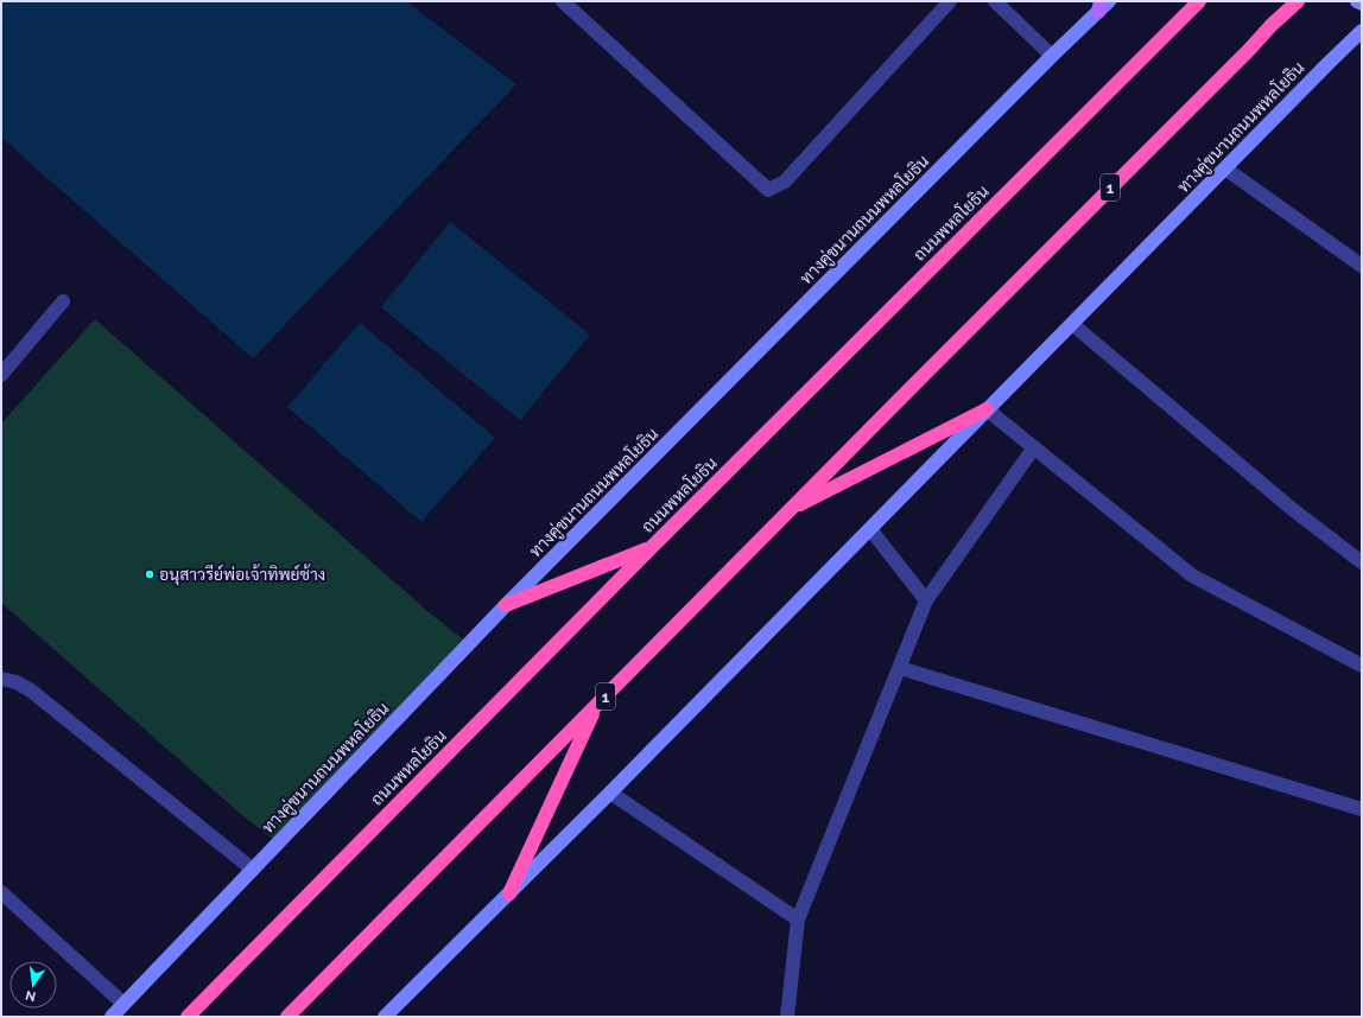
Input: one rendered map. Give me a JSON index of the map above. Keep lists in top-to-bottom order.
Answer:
{
  "streets": {
    "highway": ["1", "ถนนพหลโยธิน"],
    "main road": ["ทางคู่ขนานถนนพหลโยธิน"]
  },
  "places": ["อนุสาวรีย์พ่อเจ้าทิพย์ช้าง"],
  "north": "bottom"
}
